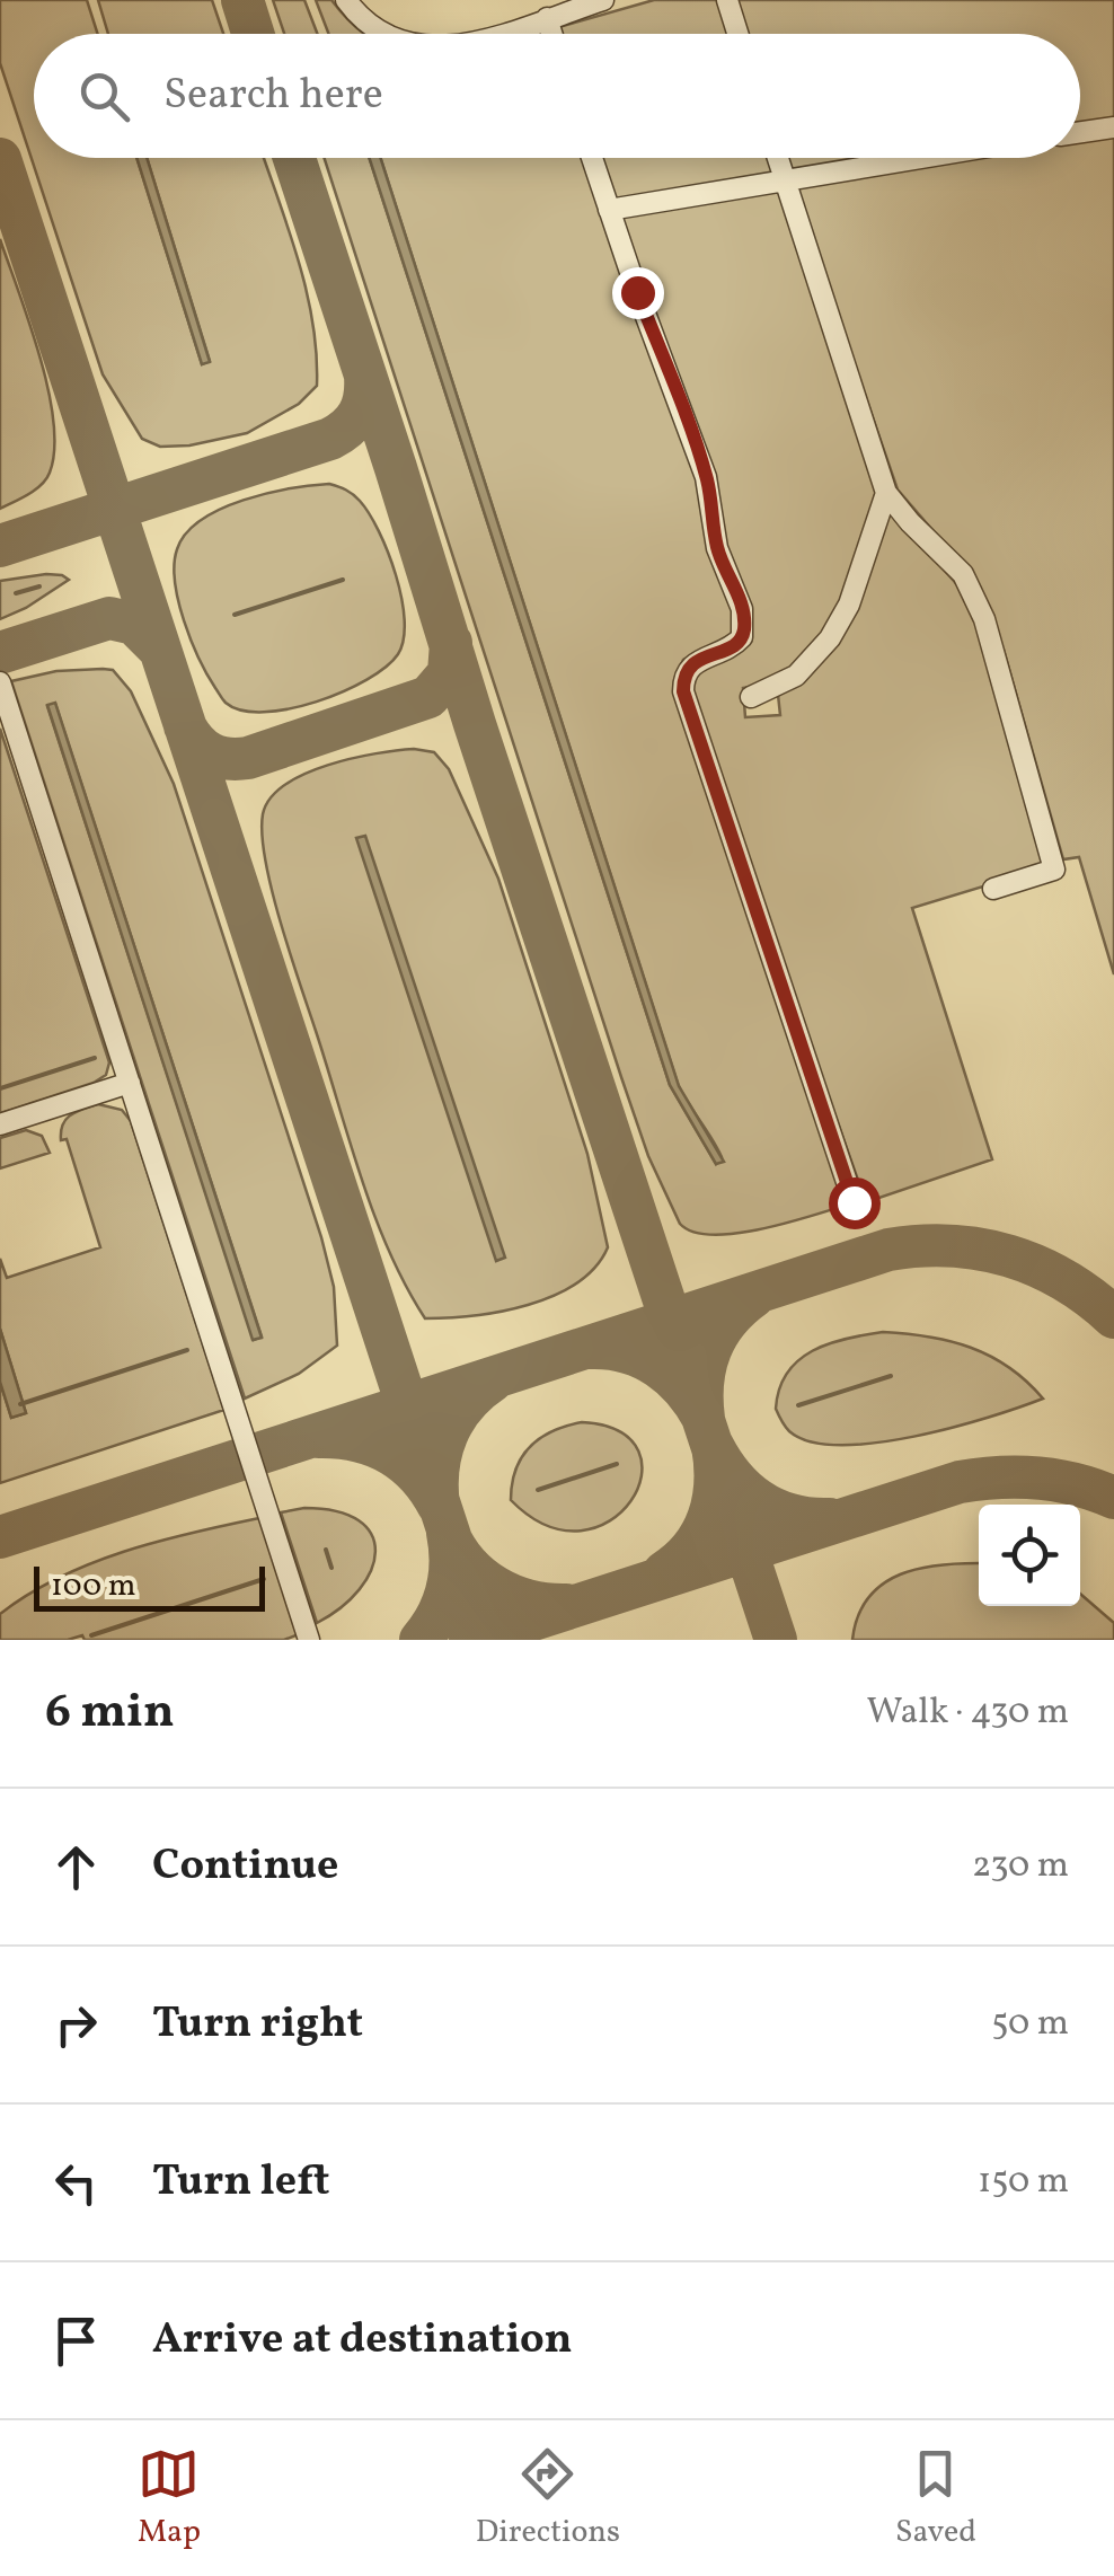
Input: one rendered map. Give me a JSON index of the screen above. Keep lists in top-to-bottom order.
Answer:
{
  "scale_bar": "100 m",
  "page": {
    "search": "Search here",
    "scale": "100 m",
    "heading": ["6 min", "Walk · 430 m"],
    "list": [
      ["Continue", "230 m"],
      ["Turn right", "50 m"],
      ["Turn left", "150 m"],
      "Arrive at destination"
    ],
    "nav": ["Map", "Directions", "Saved"]
  }
}
